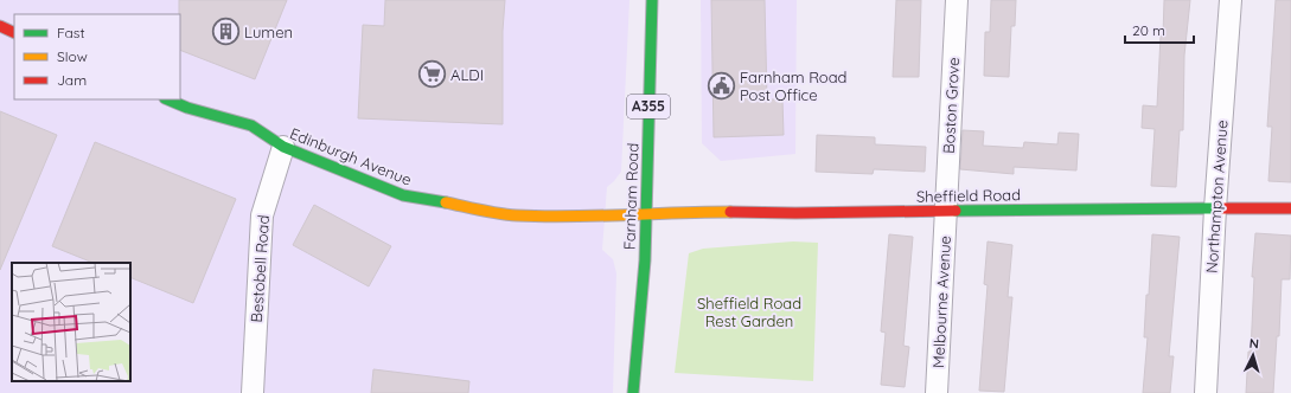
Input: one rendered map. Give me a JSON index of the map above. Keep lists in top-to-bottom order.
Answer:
{
  "streets": {
    "street": [
      "Boston Grove",
      "A355",
      "Edinburgh Avenue",
      "Sheffield Road",
      "Farnham Road",
      "Northampton Avenue",
      "Bestobell Road",
      "Melbourne Avenue"
    ]
  },
  "crossings": [
    ["Boston Grove", "Sheffield Road"],
    ["Boston Grove", "Melbourne Avenue"],
    ["Edinburgh Avenue", "Sheffield Road"],
    ["Edinburgh Avenue", "Farnham Road"],
    ["Edinburgh Avenue", "Bestobell Road"],
    ["Sheffield Road", "Farnham Road"],
    ["Sheffield Road", "Northampton Avenue"],
    ["Sheffield Road", "Melbourne Avenue"]
  ],
  "parks": ["Sheffield Road Rest Garden"],
  "places": {
    "building": ["Lumen"],
    "supermarket": ["ALDI"],
    "public building": ["Farnham Road Post Office"]
  },
  "legend": ["Fast", "Slow", "Jam"],
  "scale_bar": "20 m",
  "north": "top"
}
